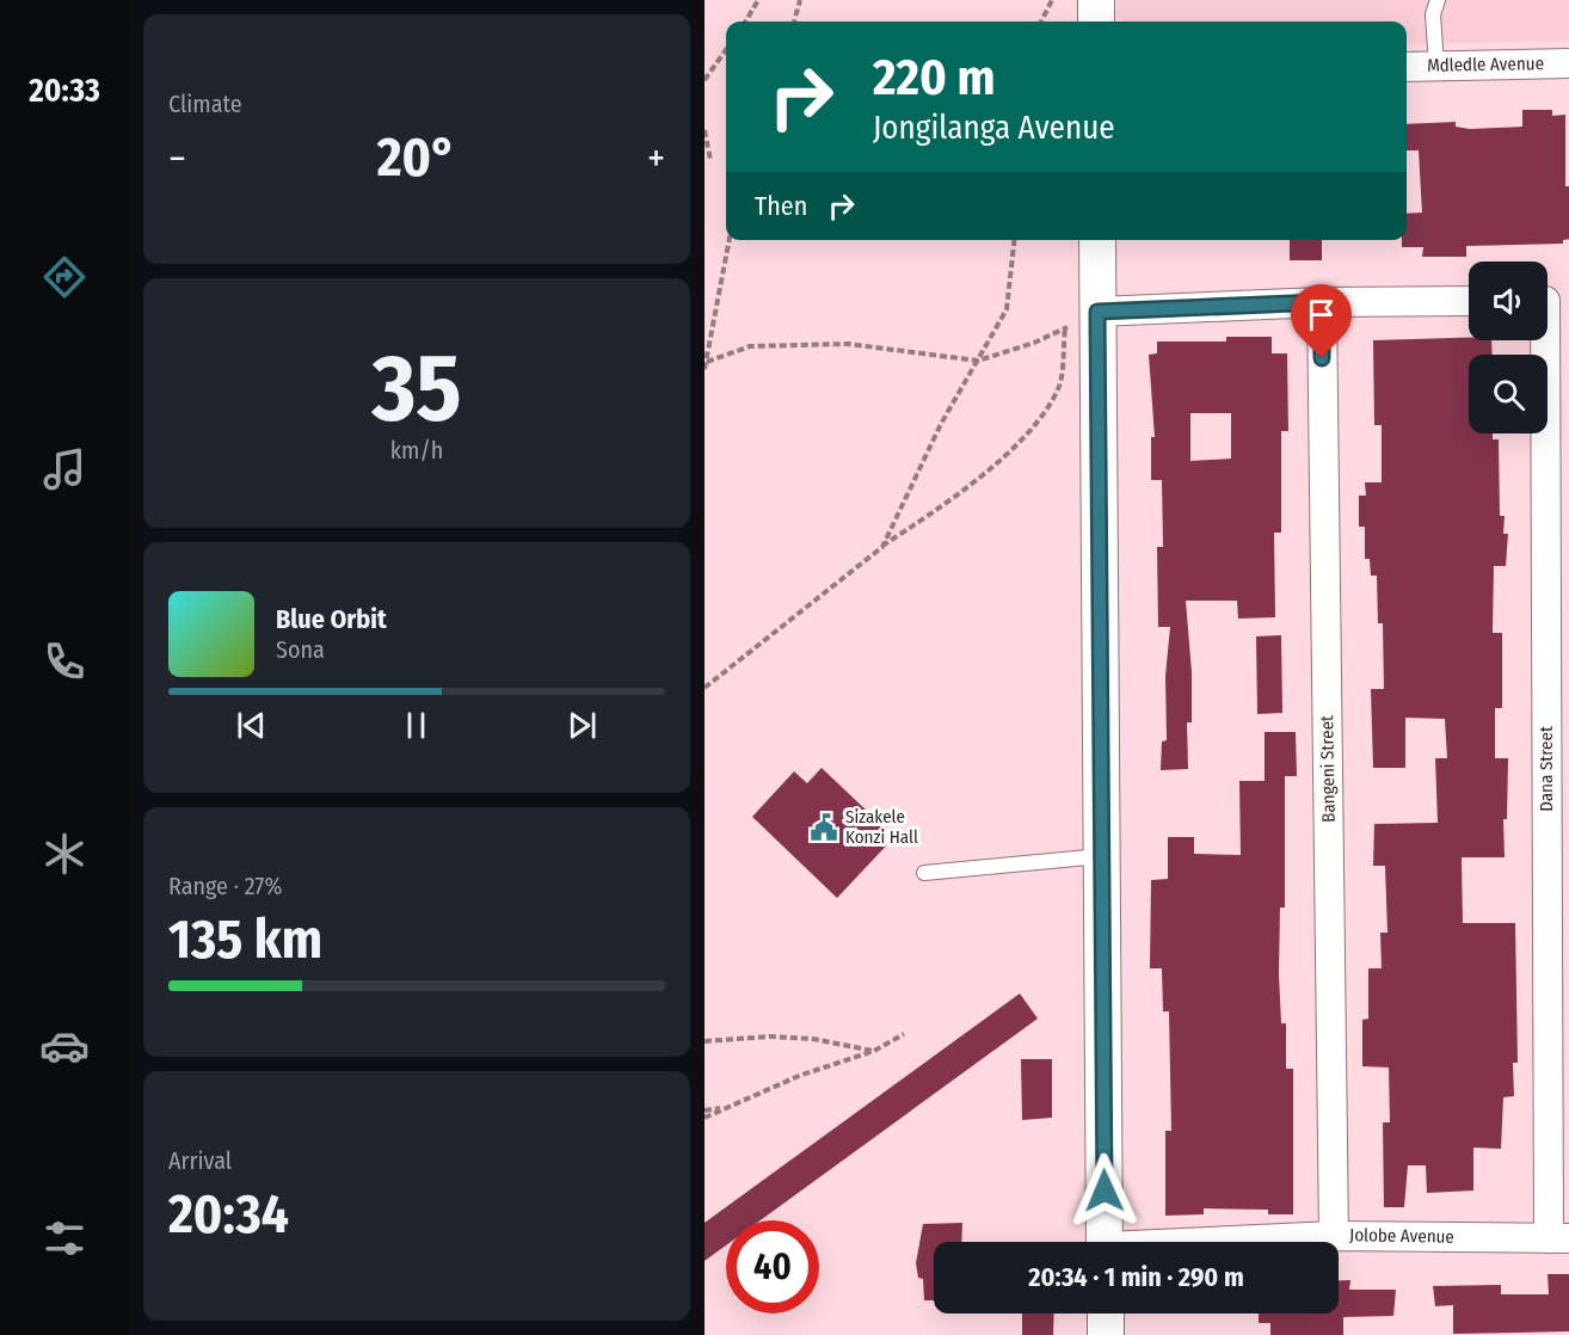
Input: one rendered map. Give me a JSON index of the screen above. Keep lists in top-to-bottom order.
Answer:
{
  "streets": {
    "street": [
      "Mdledle Avenue",
      "Bangeni Street",
      "Dana Street",
      "Jolobe Avenue"
    ]
  },
  "crossings": [
    ["Bangeni Street", "Jolobe Avenue"],
    ["Dana Street", "Jolobe Avenue"]
  ],
  "places": {
    "public building": ["Sizakele Konzi Hall"]
  },
  "page": {
    "tabs": "20:33",
    "tile": [
      "Climate",
      ["35", "km/h"],
      ["Range · 27%", "135 km"],
      ["Arrival", "20:34"]
    ],
    "turn": ["220 m", "Jongilanga Avenue"],
    "heat": ["−", "20°", "+"],
    "then": "Then",
    "song": ["Blue Orbit", "Sona"],
    "limit": "40",
    "trip": "20:34 · 1 min · 290 m"
  }
}
